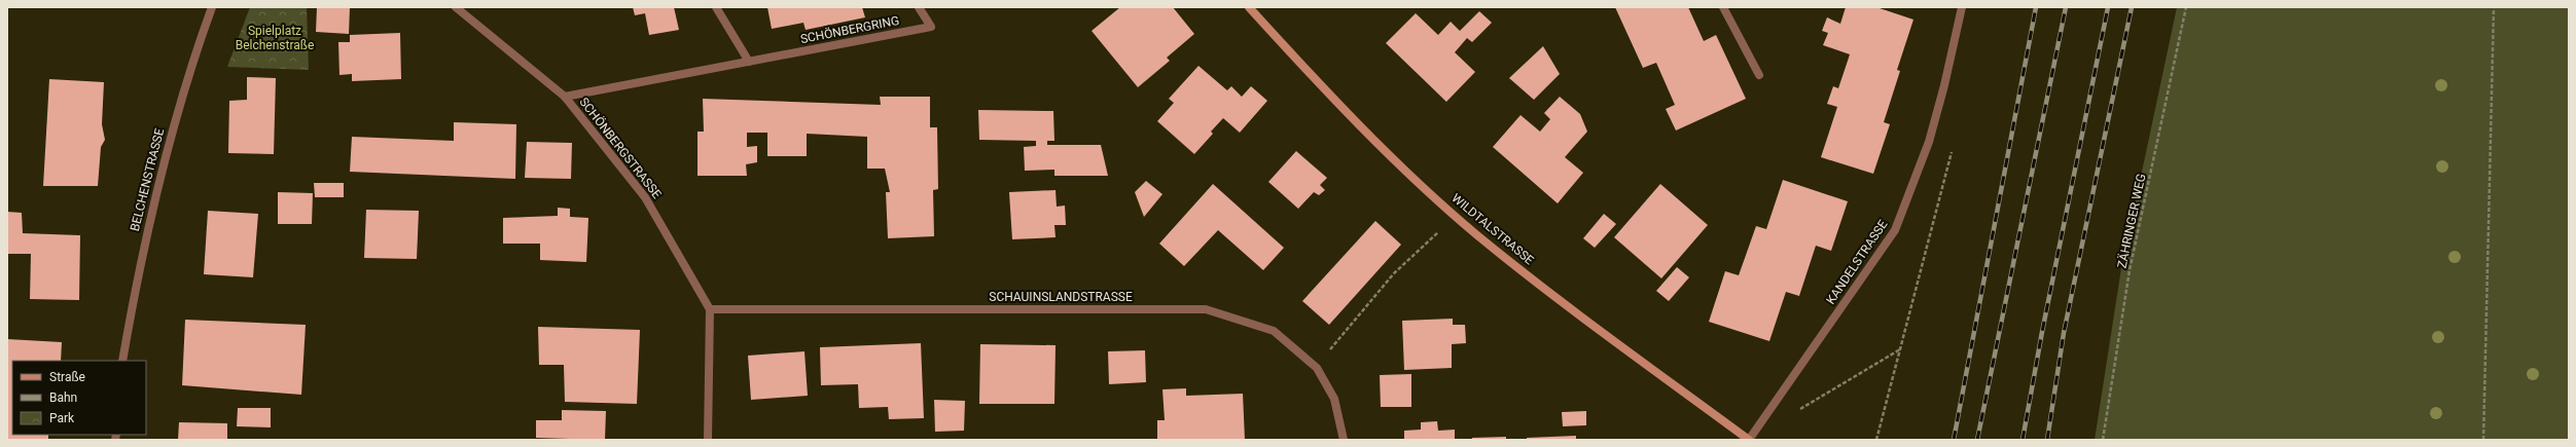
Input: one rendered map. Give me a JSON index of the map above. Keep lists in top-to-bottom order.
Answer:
{
  "streets": {
    "street": [
      "SCHÖNBERGRING",
      "SCHÖNBERGSTRASSE",
      "BELCHENSTRASSE",
      "WILDTALSTRASSE",
      "KANDELSTRASSE",
      "SCHAUINSLANDSTRASSE"
    ],
    "path": ["ZÄHRINGER WEG"]
  },
  "crossings": [
    ["SCHÖNBERGRING", "SCHÖNBERGSTRASSE"],
    ["SCHÖNBERGSTRASSE", "SCHAUINSLANDSTRASSE"],
    ["WILDTALSTRASSE", "KANDELSTRASSE"]
  ],
  "parks": ["Spielplatz Belchenstraße"],
  "legend": ["Straße", "Bahn", "Park"]
}
